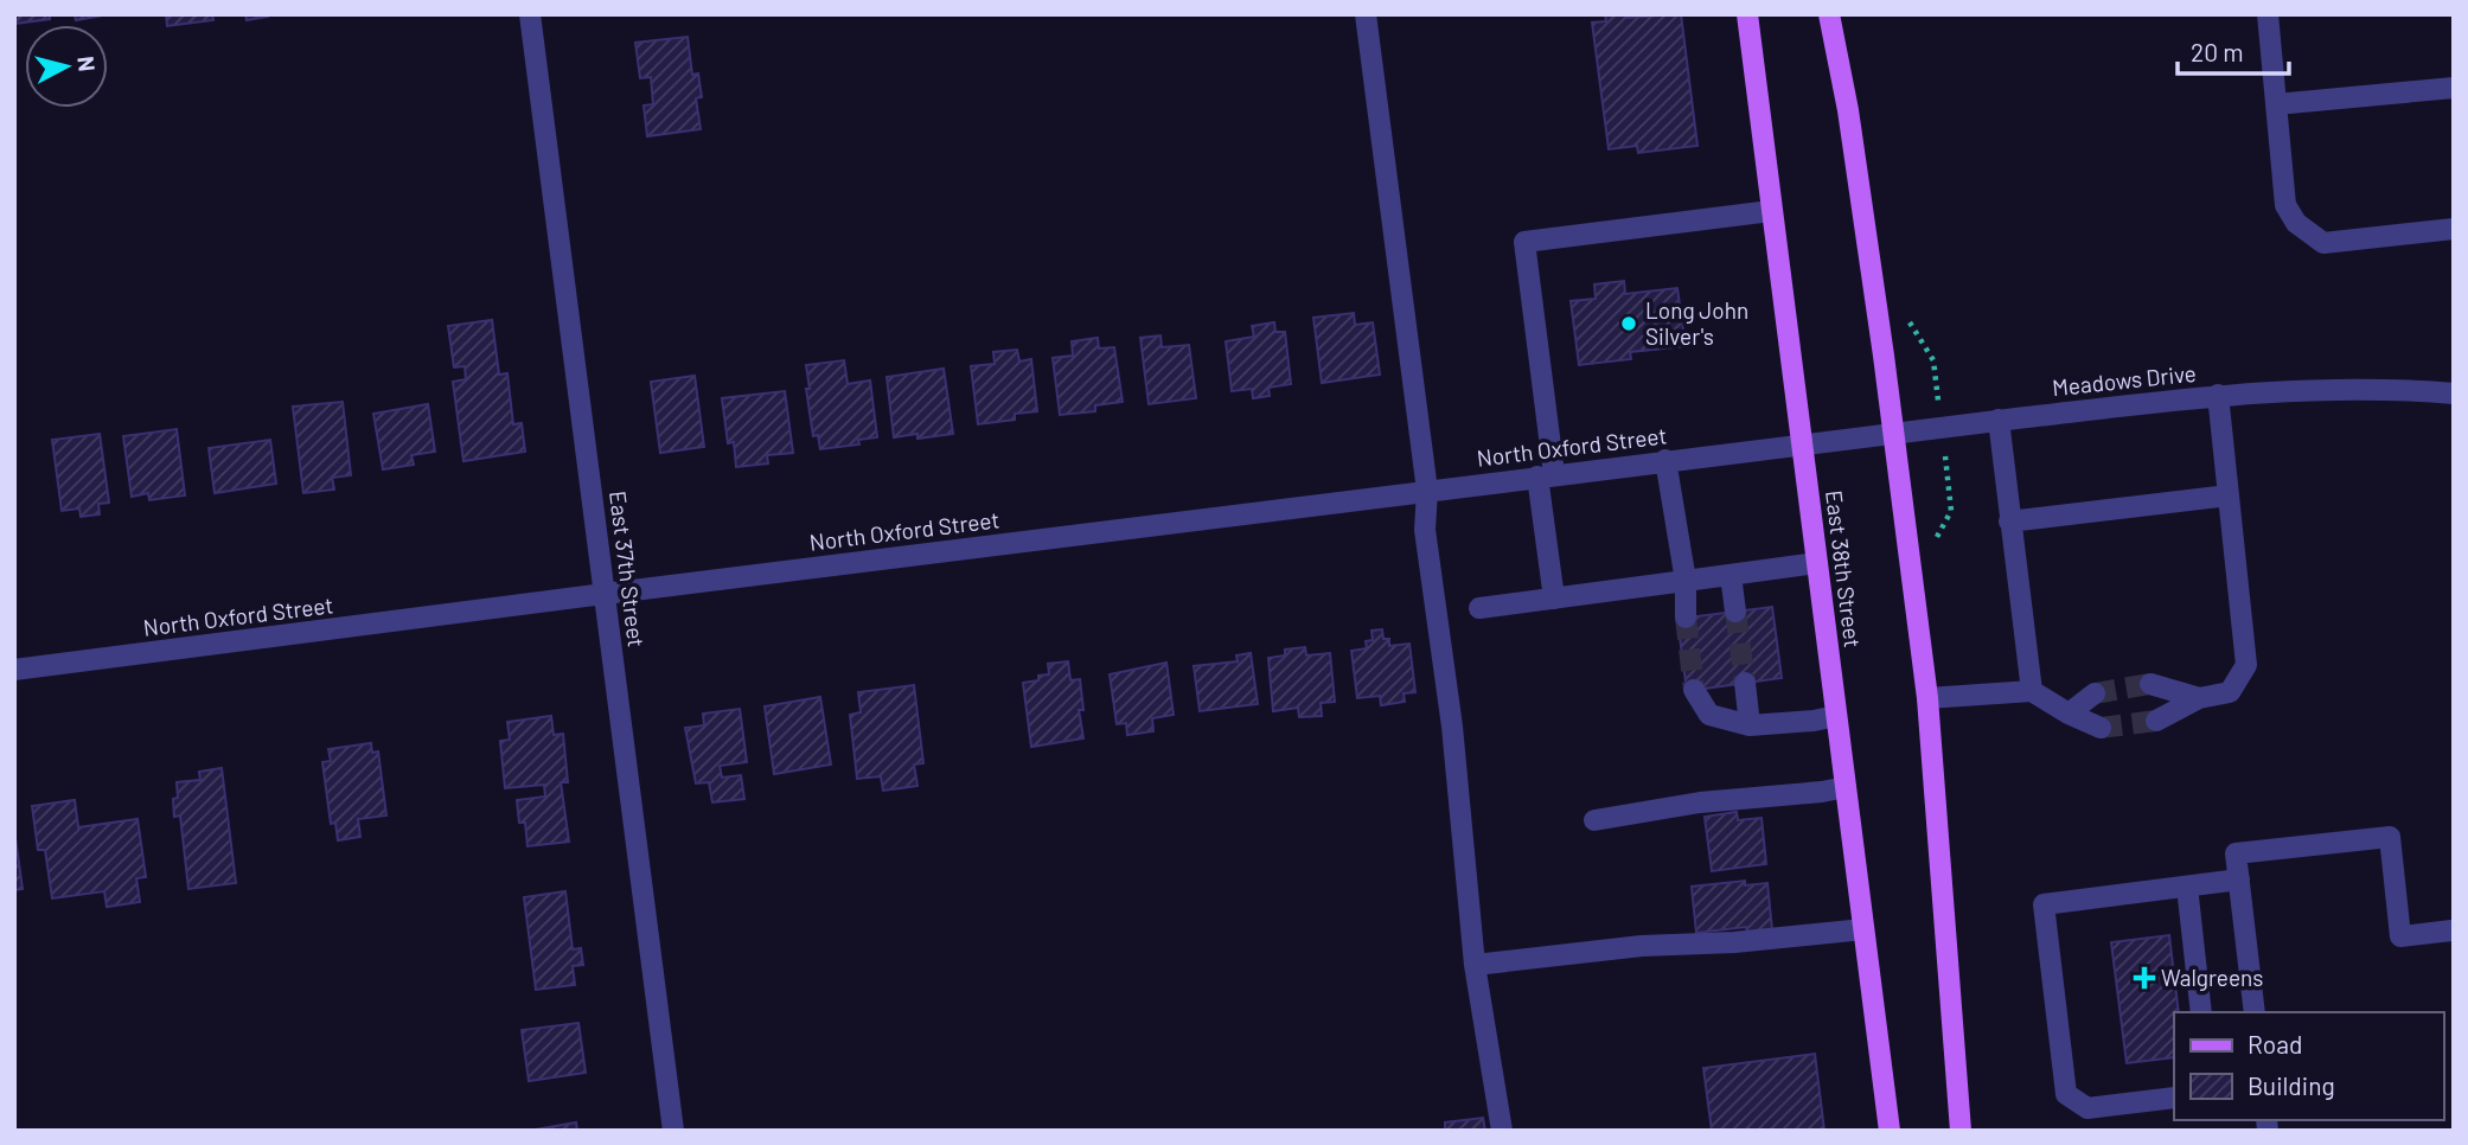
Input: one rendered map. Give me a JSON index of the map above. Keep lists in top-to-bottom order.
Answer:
{
  "streets": {
    "main road": ["East 38th Street"],
    "street": ["Meadows Drive", "North Oxford Street", "East 37th Street"]
  },
  "crossings": [
    ["Meadows Drive", "North Oxford Street"],
    ["Meadows Drive", "East 38th Street"],
    ["North Oxford Street", "East 37th Street"],
    ["North Oxford Street", "East 38th Street"]
  ],
  "places": {
    "other": ["Long John Silver's"],
    "health": ["Walgreens"]
  },
  "legend": ["Road", "Building"],
  "scale_bar": "20 m",
  "north": "right"
}
